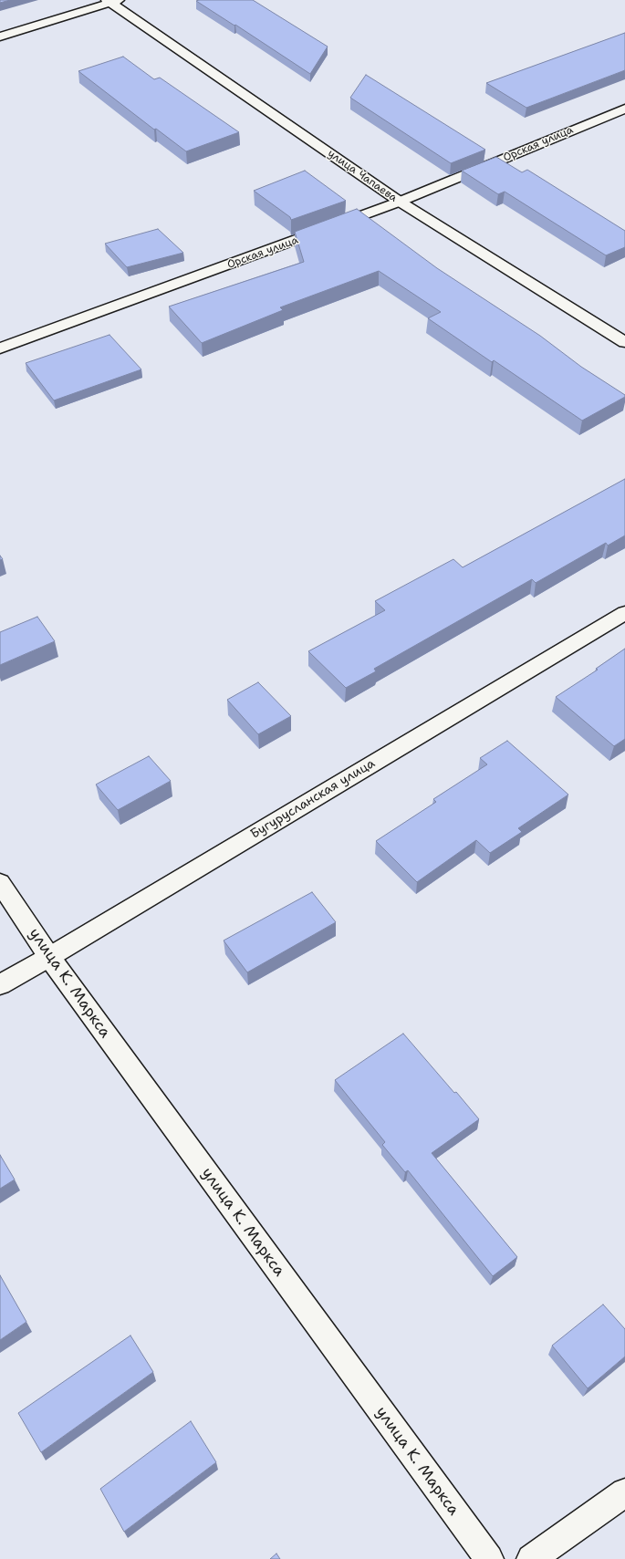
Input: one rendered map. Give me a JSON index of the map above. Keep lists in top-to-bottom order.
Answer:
{
  "streets": {
    "street": [
      "Орская улица",
      "улица Чапаева",
      "Бугурусланская улица",
      "улица К. Маркса"
    ]
  },
  "crossings": [
    ["Орская улица", "улица Чапаева"],
    ["Бугурусланская улица", "улица К. Маркса"]
  ]
}
